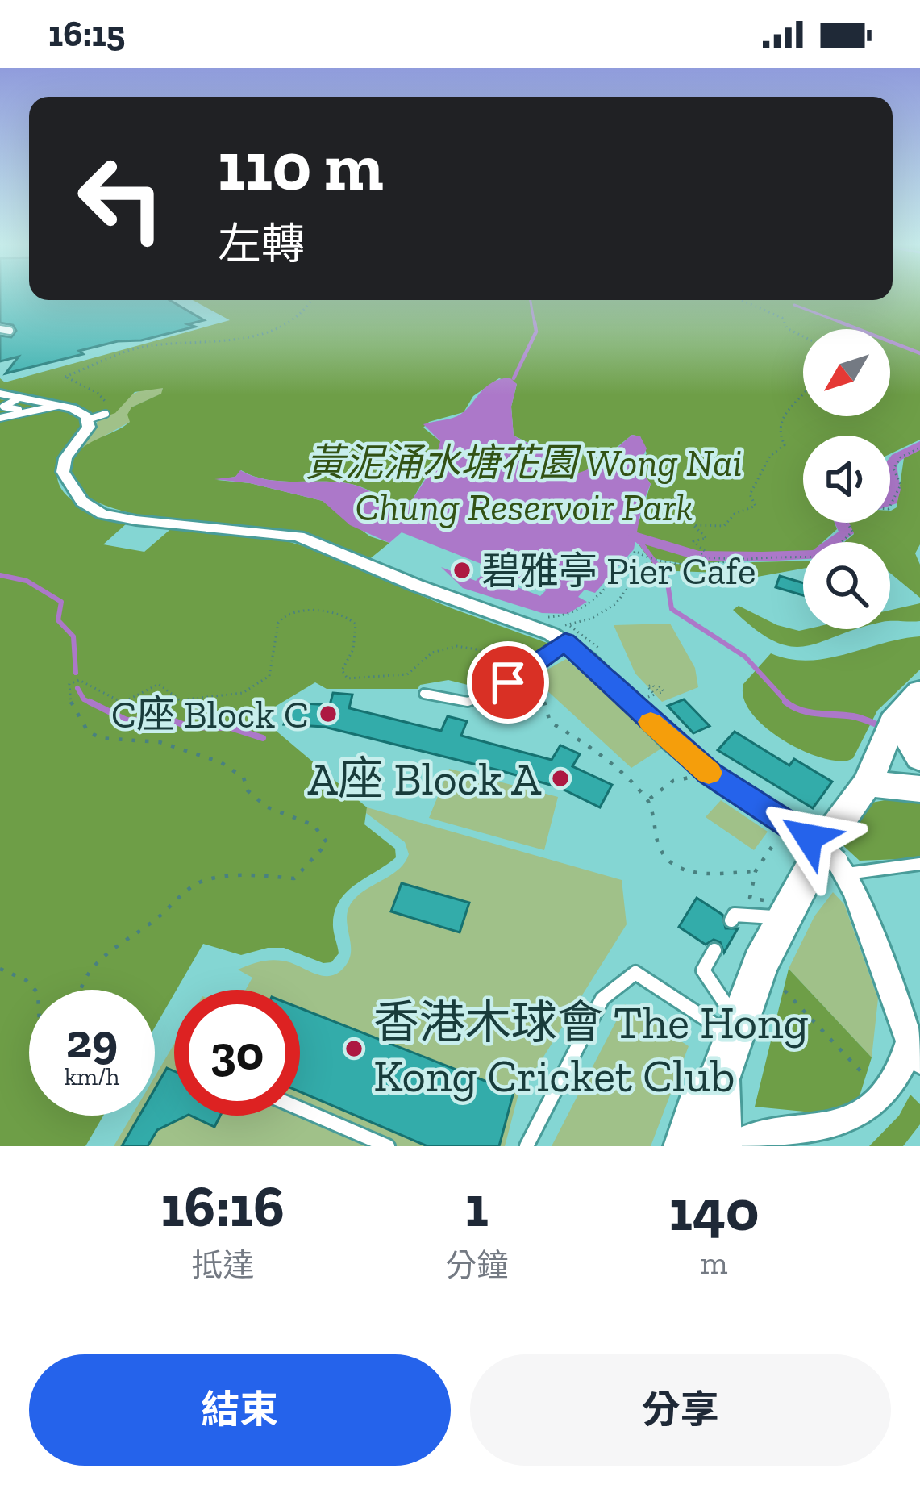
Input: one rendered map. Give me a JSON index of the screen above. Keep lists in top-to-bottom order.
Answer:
{
  "parks": ["黃泥涌水塘花園 Wong Nai Chung Reservoir Park"],
  "places": [
    "碧雅亭 Pier Cafe",
    "C座 Block C",
    "A座 Block A",
    "香港木球會 The Hong Kong Cricket Club"
  ],
  "north": "bottom left",
  "page": {
    "status": "16:15",
    "turn": ["110 m", "左轉"],
    "speed": "29 km/h",
    "limit": "30",
    "eta": [
      "16:16",
      "抵達",
      "1",
      "分鐘",
      "140",
      "m"
    ],
    "buttons": ["結束", "分享"]
  }
}
